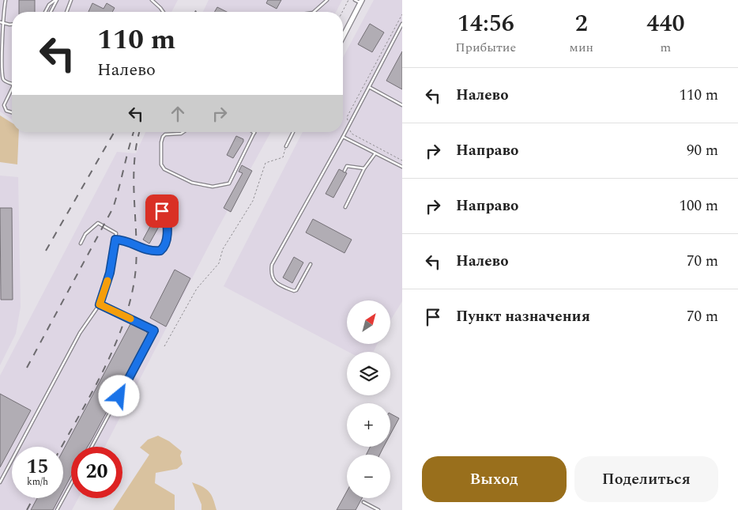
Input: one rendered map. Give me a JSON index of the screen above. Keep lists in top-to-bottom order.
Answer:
{
  "north": "top right",
  "page": {
    "eta": [
      "14:56",
      "Прибытие",
      "2",
      "мин",
      "440",
      "m"
    ],
    "turn": ["110 m", "Налево"],
    "list": [
      {
        "name": "Налево",
        "value": "110 m"
      },
      {
        "name": "Направо",
        "value": "90 m"
      },
      {
        "name": "Направо",
        "value": "100 m"
      },
      {
        "name": "Налево",
        "value": "70 m"
      },
      {
        "name": "Пункт назначения",
        "value": "70 m"
      }
    ],
    "map_buttons": ["+", "−"],
    "speed": "15 km/h",
    "limit": "20",
    "buttons": ["Выход", "Поделиться"]
  }
}
